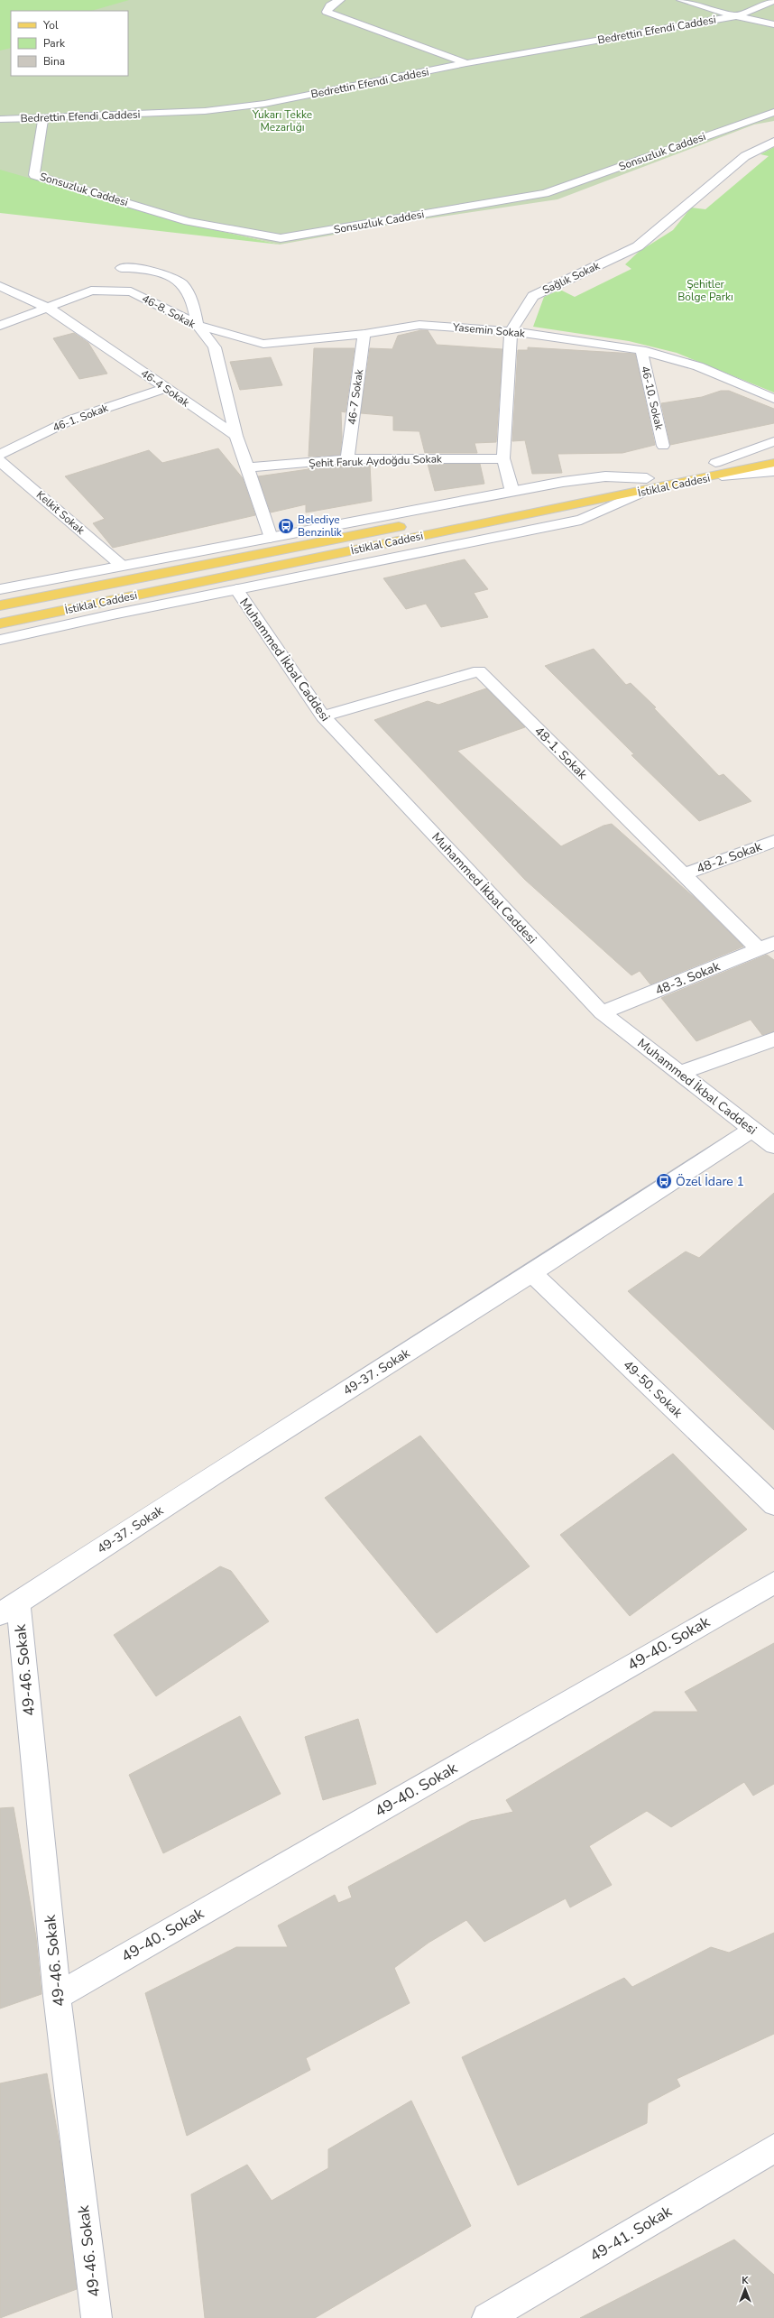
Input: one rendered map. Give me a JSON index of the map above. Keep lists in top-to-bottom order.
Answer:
{
  "streets": {
    "main road": ["İstiklal Caddesi"],
    "street": [
      "Bedrettin Efendi Caddesi",
      "Sonsuzluk Caddesi",
      "Sağlık Sokak",
      "46-8. Sokak",
      "Yasemin Sokak",
      "46-4 Sokak",
      "46-7 Sokak",
      "46-10. Sokak",
      "46-1. Sokak",
      "Şehit Faruk Aydoğdu Sokak",
      "Kelkit Sokak",
      "Muhammed İkbal Caddesi",
      "48-1. Sokak",
      "48-2. Sokak",
      "48-3. Sokak",
      "49-37. Sokak",
      "49-50. Sokak",
      "49-40. Sokak",
      "49-46. Sokak",
      "49-41. Sokak"
    ]
  },
  "crossings": [
    ["Bedrettin Efendi Caddesi", "Sonsuzluk Caddesi"],
    ["Sağlık Sokak", "Yasemin Sokak"],
    ["Sağlık Sokak", "Şehit Faruk Aydoğdu Sokak"],
    ["46-8. Sokak", "Yasemin Sokak"],
    ["46-8. Sokak", "46-4 Sokak"],
    ["Yasemin Sokak", "46-7 Sokak"],
    ["Yasemin Sokak", "46-10. Sokak"],
    ["46-4 Sokak", "46-1. Sokak"],
    ["46-7 Sokak", "Şehit Faruk Aydoğdu Sokak"],
    ["Muhammed İkbal Caddesi", "48-1. Sokak"],
    ["Muhammed İkbal Caddesi", "48-3. Sokak"],
    ["Muhammed İkbal Caddesi", "49-37. Sokak"],
    ["48-1. Sokak", "48-2. Sokak"],
    ["48-1. Sokak", "48-3. Sokak"],
    ["49-37. Sokak", "49-50. Sokak"],
    ["49-37. Sokak", "49-46. Sokak"],
    ["49-40. Sokak", "49-46. Sokak"]
  ],
  "parks": ["Yukarı Tekke Mezarlığı", "Şehitler Bölge Parkı"],
  "places": {
    "bus stop": ["Belediye Benzinlik", "Özel İdare 1"]
  },
  "legend": ["Yol", "Park", "Bina"],
  "north": "top"
}
